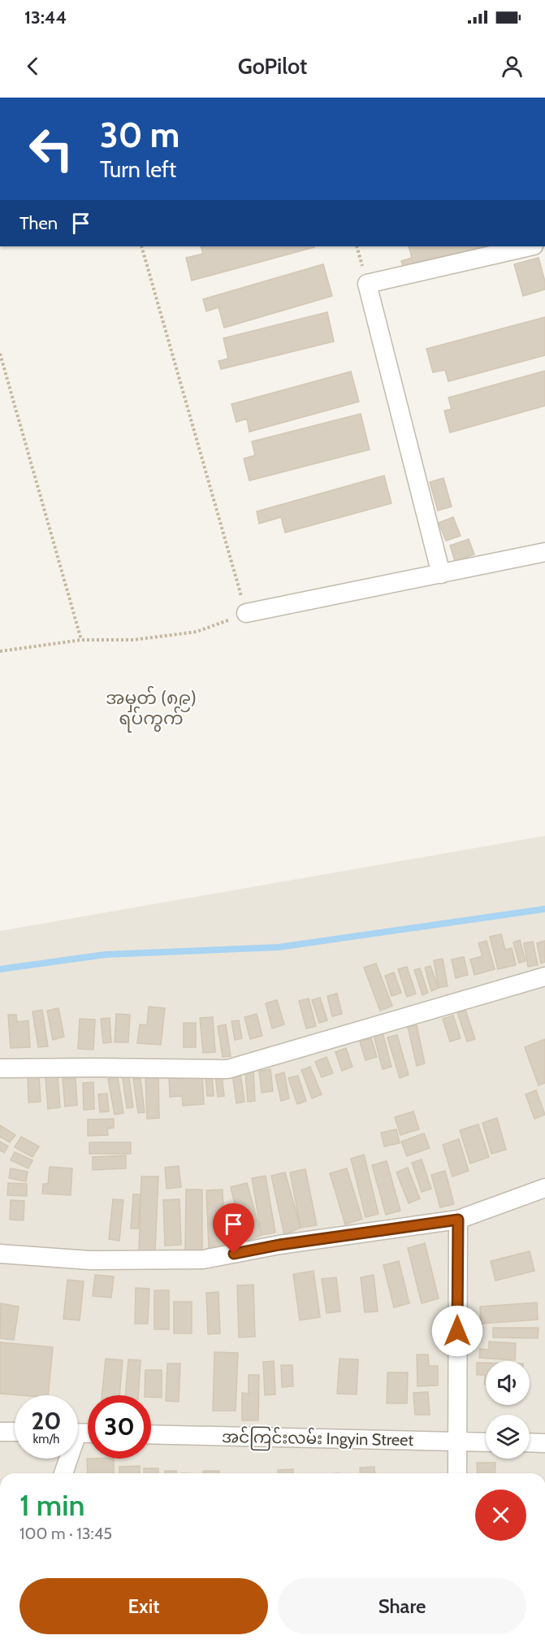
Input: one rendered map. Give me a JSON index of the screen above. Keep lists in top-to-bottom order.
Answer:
{
  "streets": {
    "street": ["အင်ကြင်းလမ်း Ingyin Street"]
  },
  "districts": ["အမှတ် (၈၉) ရပ်ကွက်"],
  "page": {
    "status": "13:44",
    "header": "GoPilot",
    "turn": ["30 m", "Turn left"],
    "then": "Then",
    "speed": "20 km/h",
    "limit": "30",
    "heading": ["1 min", "100 m · 13:45"],
    "buttons": ["Exit", "Share"]
  }
}
